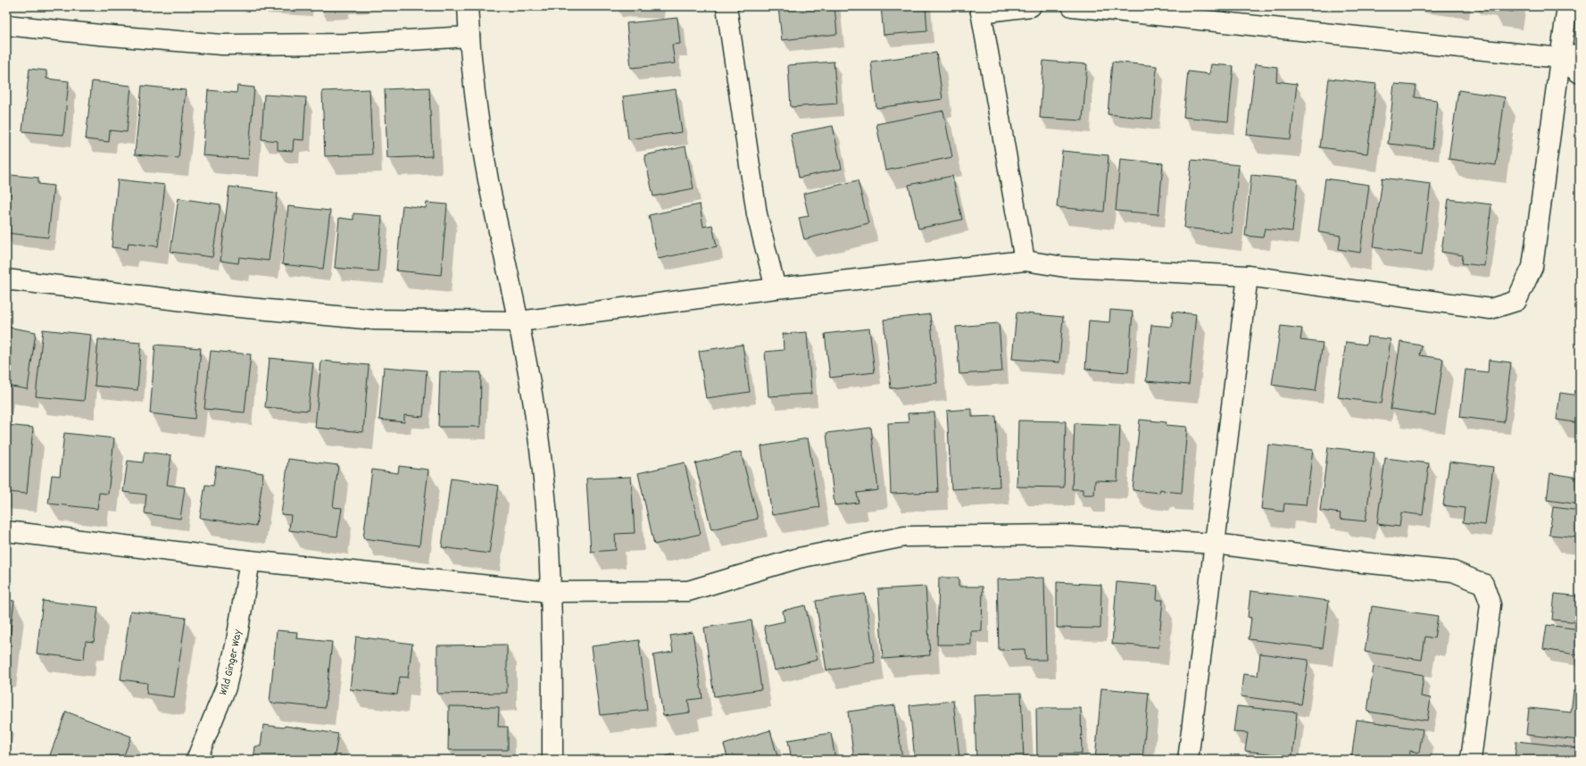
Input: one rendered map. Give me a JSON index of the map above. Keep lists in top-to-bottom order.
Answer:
{
  "streets": {
    "street": ["Wild Ginger Way"]
  }
}
